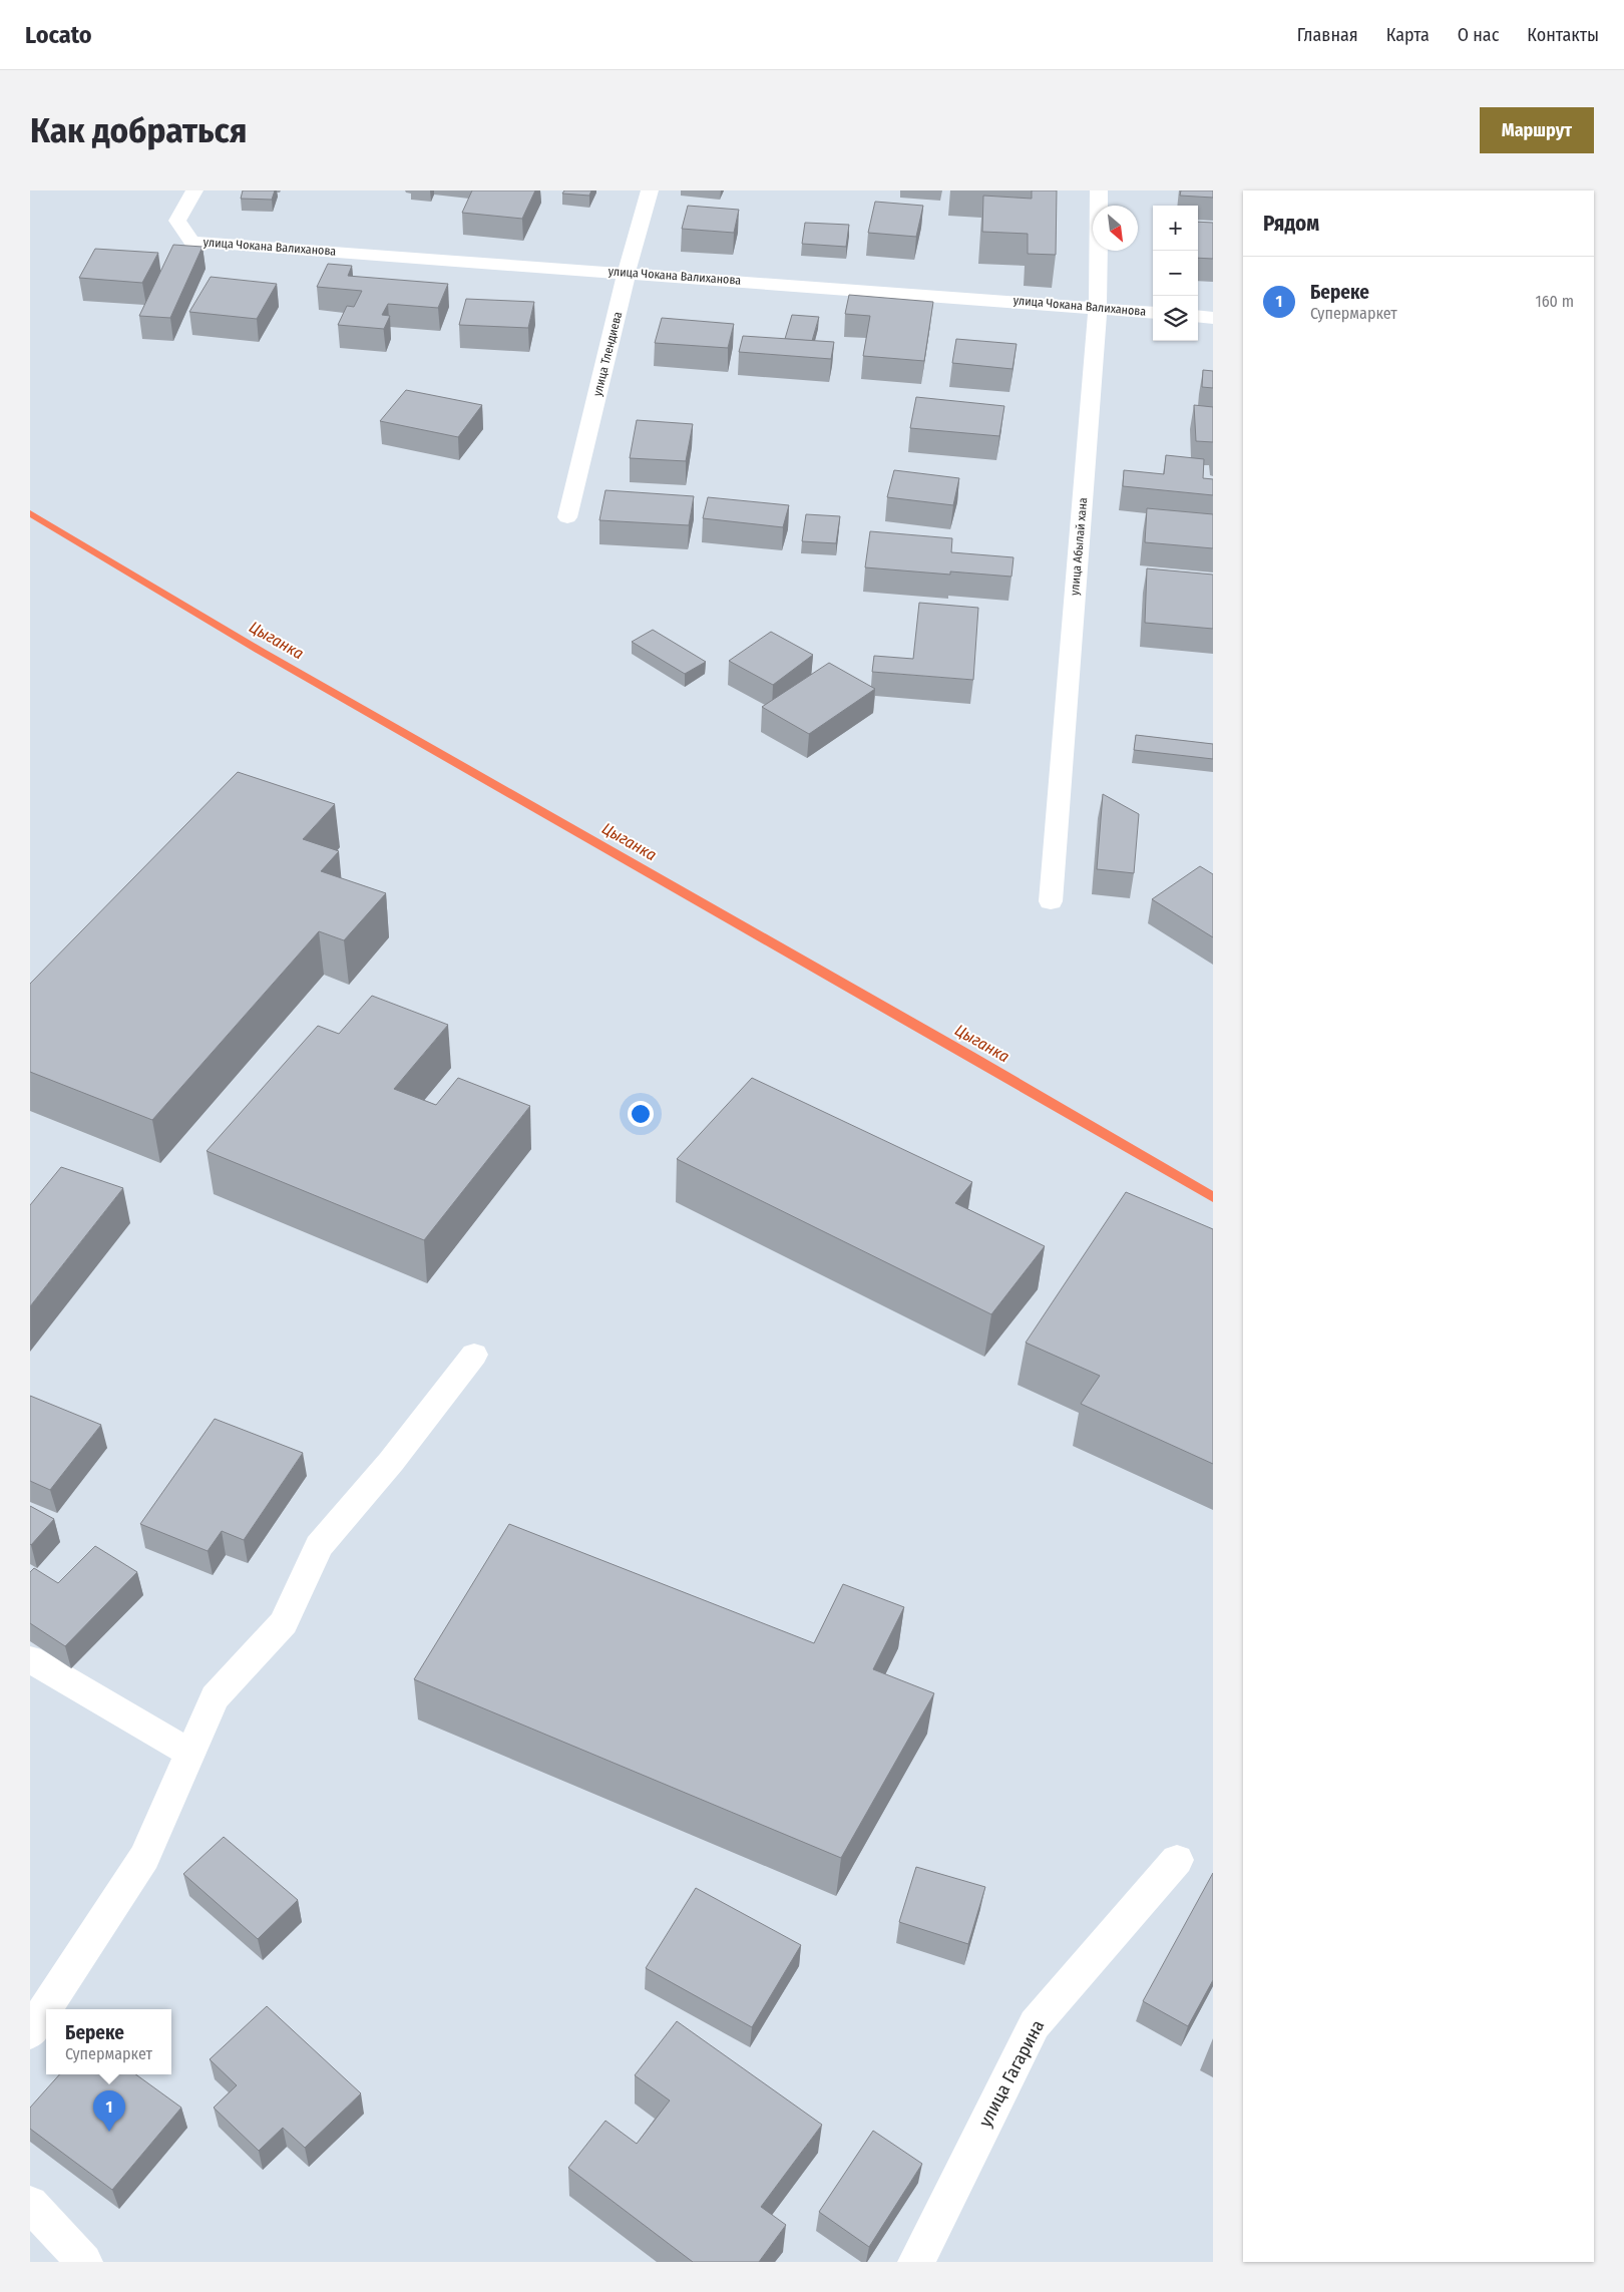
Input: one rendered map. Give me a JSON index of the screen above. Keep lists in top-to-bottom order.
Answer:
{
  "streets": {
    "street": [
      "улица Чокана Валиханова",
      "улица Тлендиева",
      "улица Абылай хана",
      "улица Гагарина"
    ]
  },
  "crossings": [
    ["улица Чокана Валиханова", "улица Тлендиева"],
    ["улица Чокана Валиханова", "улица Абылай хана"]
  ],
  "water": ["Цыганка"],
  "north": "bottom right",
  "page": {
    "header": "Locato",
    "nav": [
      "Главная",
      "Карта",
      "О нас",
      "Контакты"
    ],
    "buttons": "Маршрут",
    "title": "Как добраться",
    "heading": "Рядом",
    "map_buttons": ["+", "−"],
    "list": [
      {
        "mark": "1",
        "name": "Береке",
        "note": "Супермаркет",
        "value": "160 m"
      }
    ],
    "popup": ["Береке", "Супермаркет"],
    "pins": "1"
  }
}
